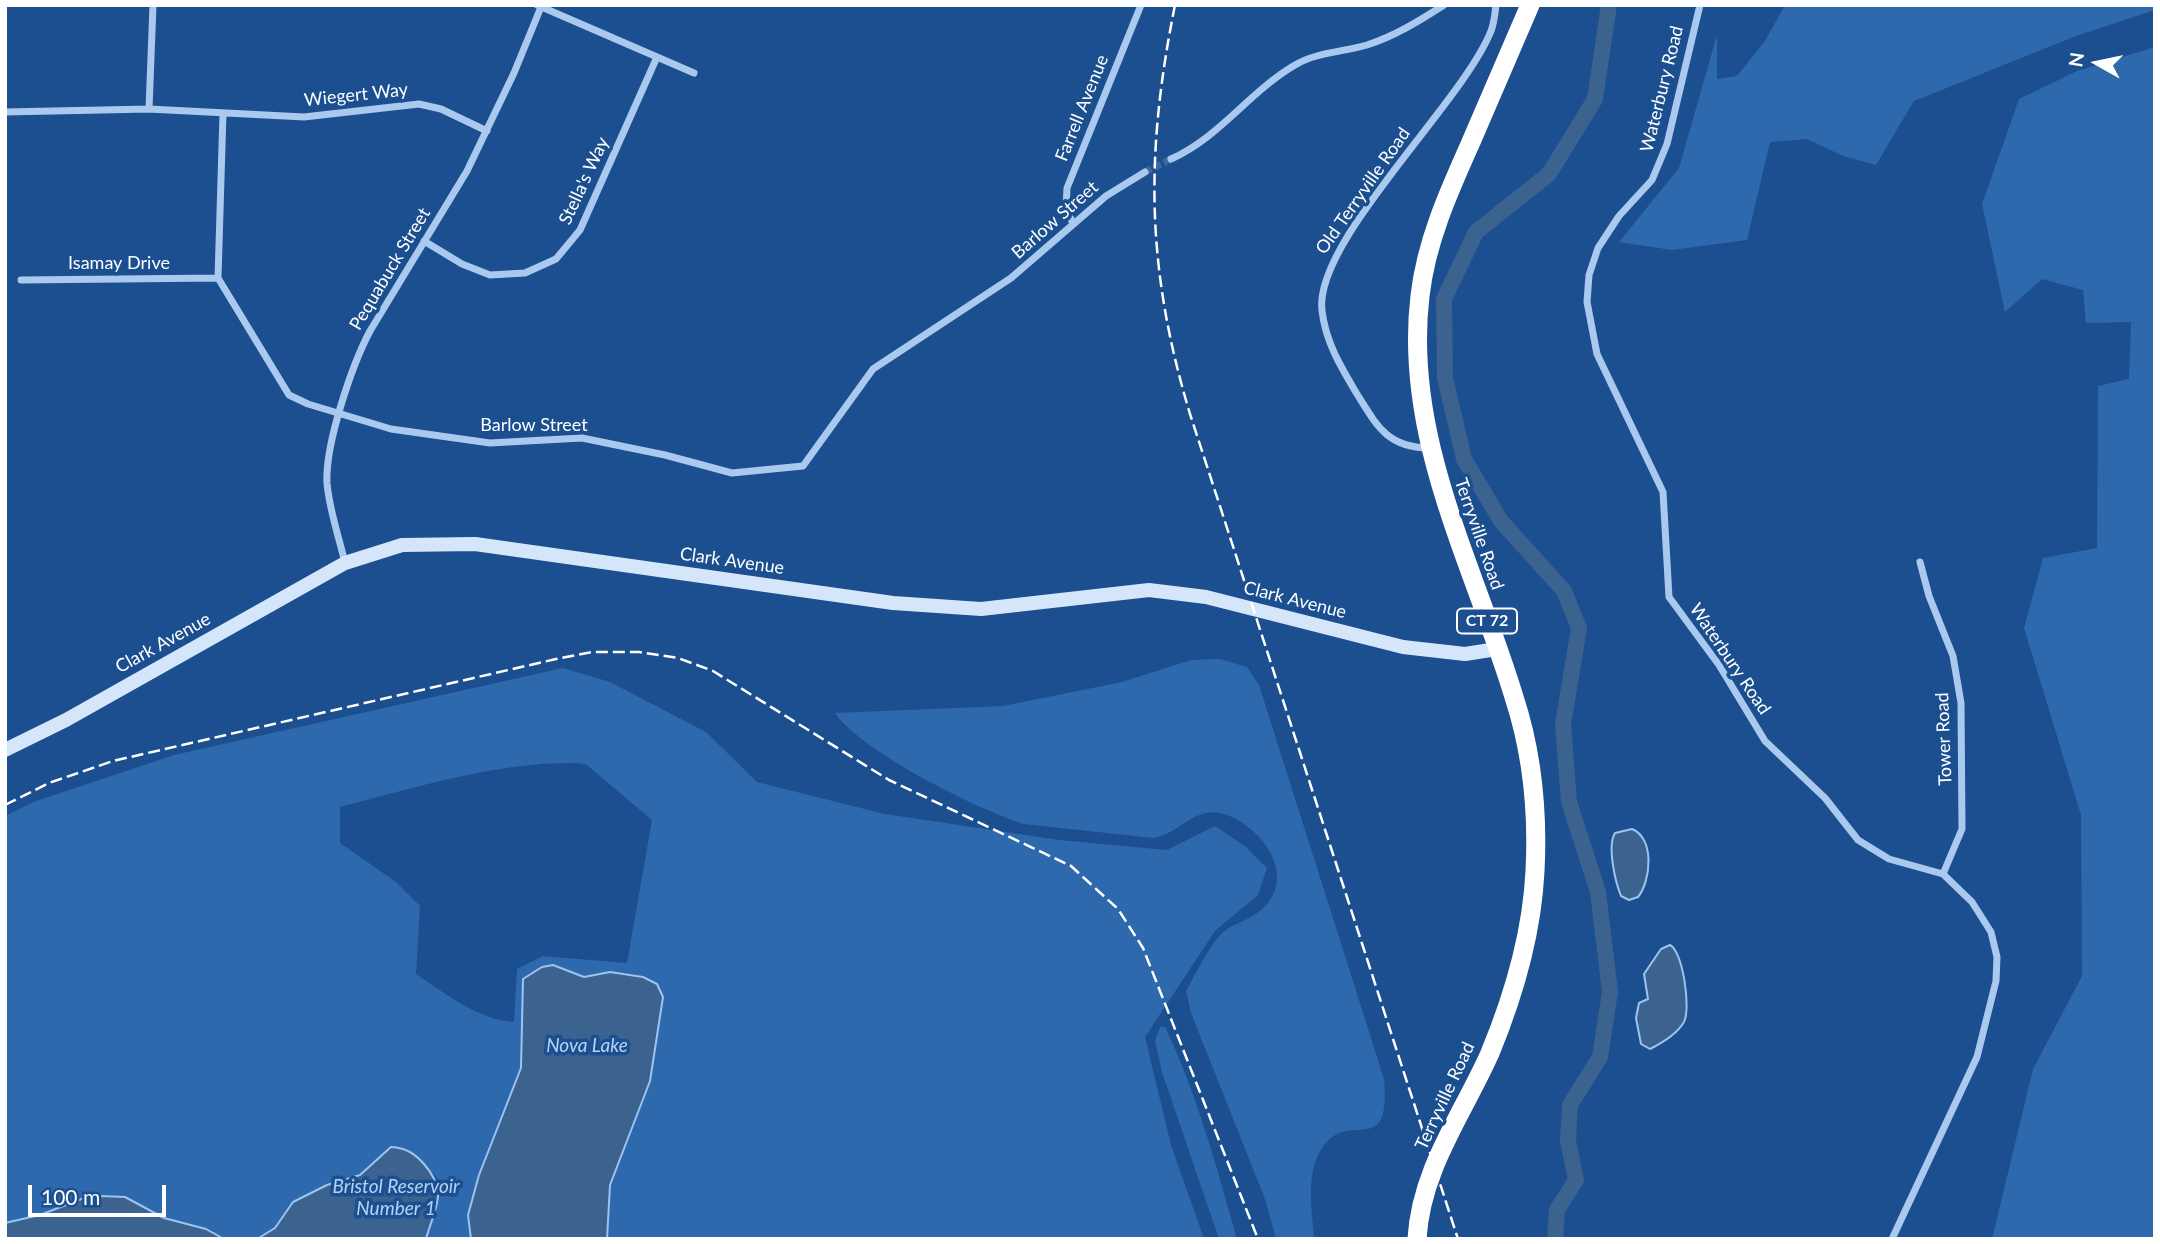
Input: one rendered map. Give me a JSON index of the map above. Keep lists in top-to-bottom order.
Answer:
{
  "streets": {
    "highway": ["Terryville Road", "CT 72"],
    "main road": ["Clark Avenue"],
    "street": [
      "Waterbury Road",
      "Wiegert Way",
      "Farrell Avenue",
      "Stella's Way",
      "Old Terryville Road",
      "Barlow Street",
      "Isamay Drive",
      "Pequabuck Street",
      "Tower Road"
    ]
  },
  "crossings": [
    ["Waterbury Road", "Tower Road"],
    ["Wiegert Way", "Pequabuck Street"],
    ["Farrell Avenue", "Barlow Street"],
    ["Stella's Way", "Pequabuck Street"],
    ["Old Terryville Road", "Terryville Road"],
    ["Barlow Street", "Isamay Drive"],
    ["Barlow Street", "Pequabuck Street"],
    ["Pequabuck Street", "Clark Avenue"],
    ["Terryville Road", "Clark Avenue"]
  ],
  "water": ["Nova Lake", "Bristol Reservoir Number 1"],
  "scale_bar": "100 m",
  "north": "left"
}
